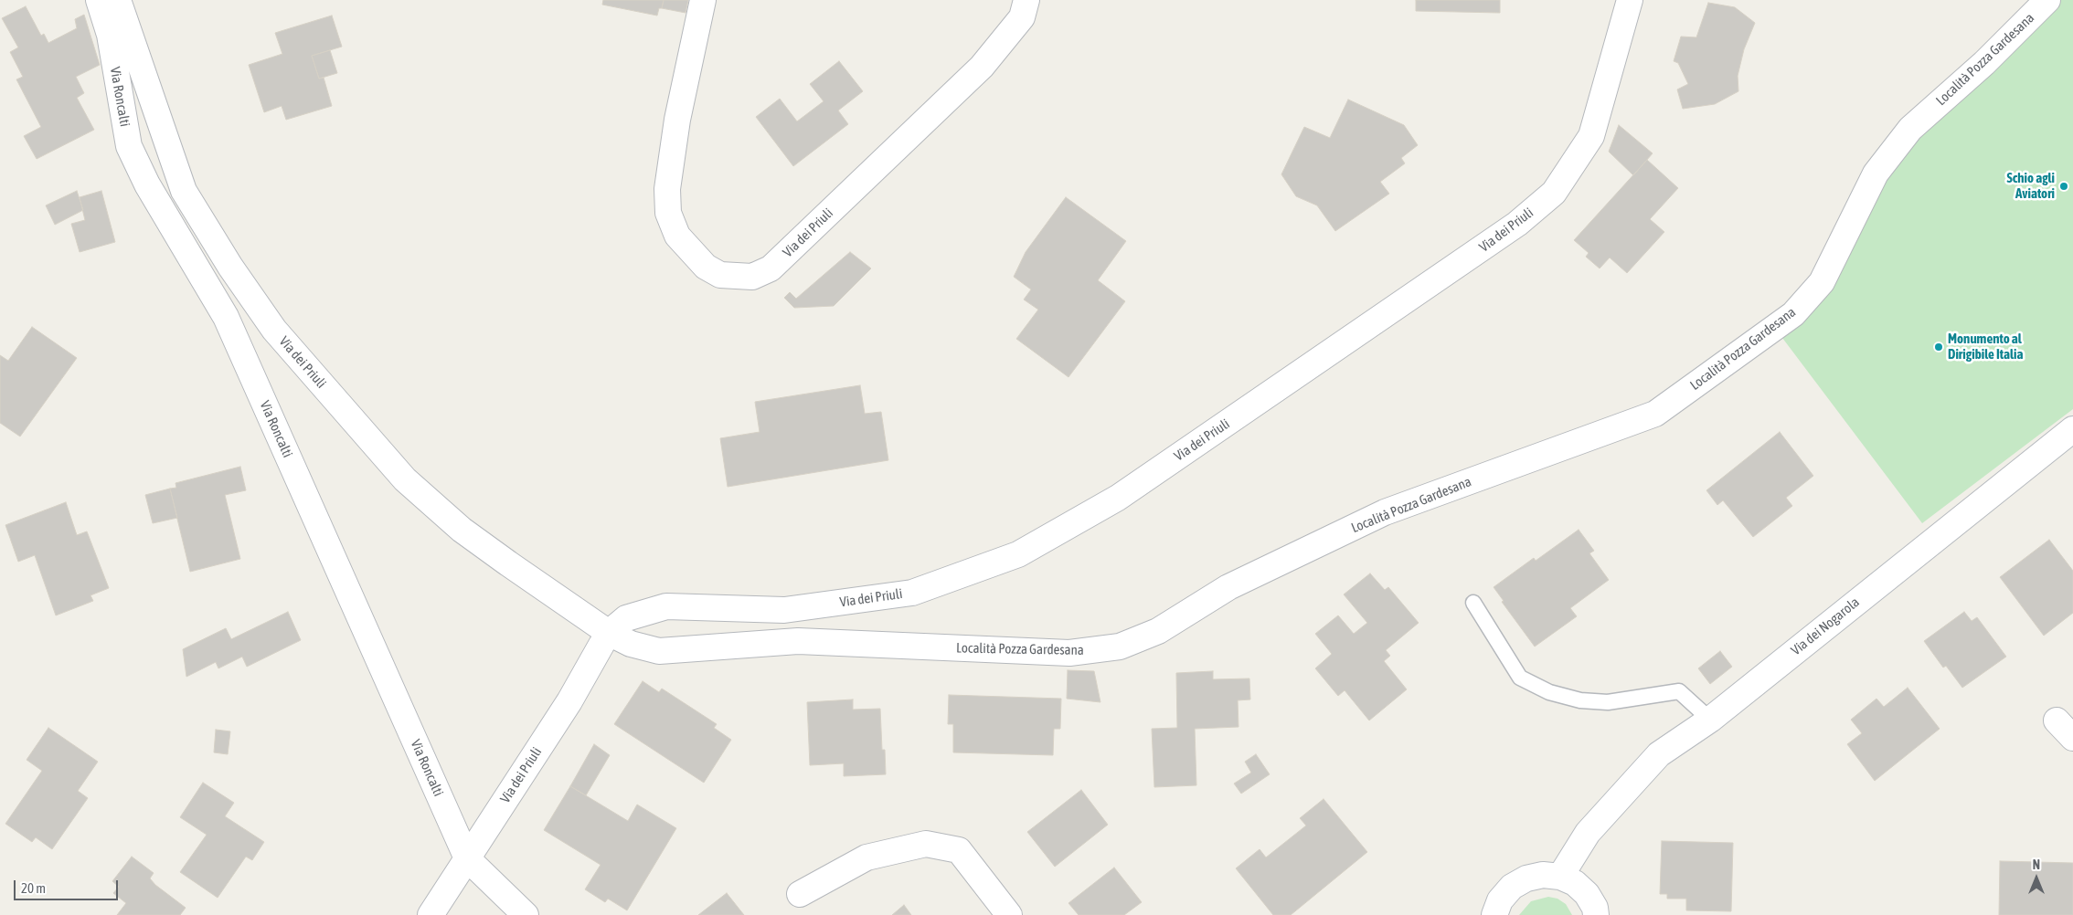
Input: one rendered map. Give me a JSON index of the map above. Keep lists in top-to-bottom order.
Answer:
{
  "streets": {
    "street": [
      "Località Pozza Gardesana",
      "Via Roncalti",
      "Via dei Priuli",
      "Via dei Nogarola"
    ]
  },
  "crossings": [
    ["Località Pozza Gardesana", "Via dei Priuli"],
    ["Via Roncalti", "Via dei Priuli"]
  ],
  "places": ["Schio agli Aviatori", "Monumento al Dirigibile Italia"],
  "scale_bar": "20 m",
  "north": "top"
}
